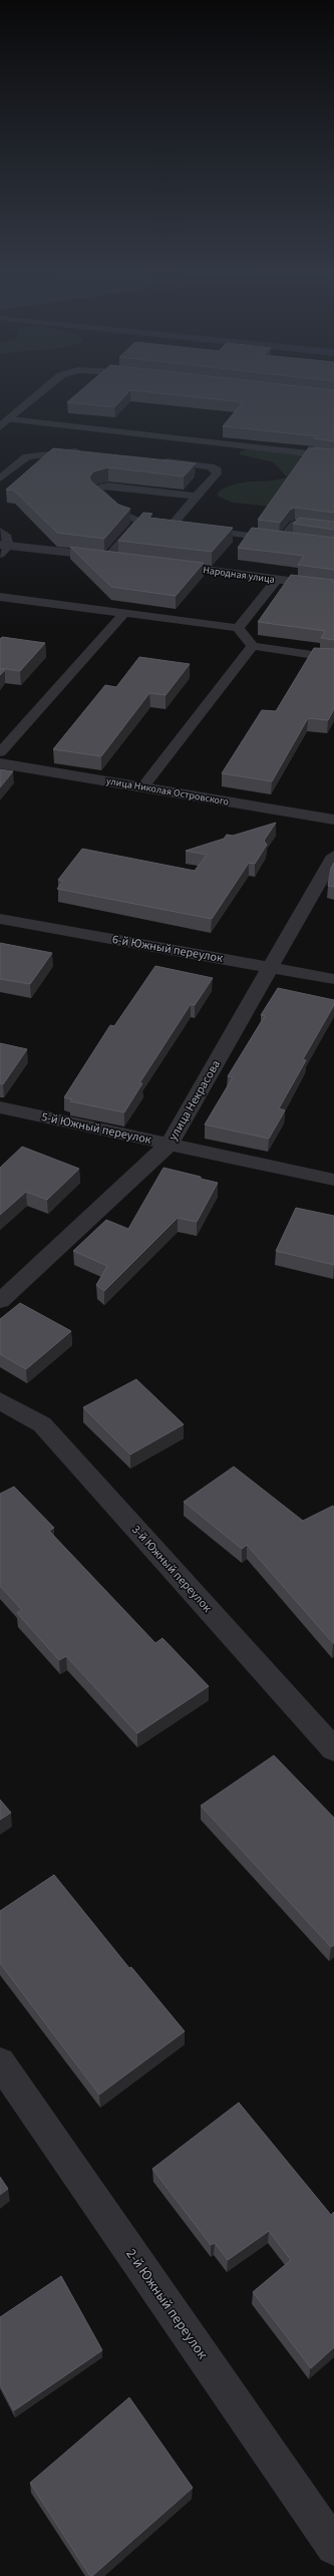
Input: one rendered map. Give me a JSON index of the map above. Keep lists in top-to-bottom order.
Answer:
{
  "streets": {
    "street": [
      "Народная улица",
      "улица Николая Островского",
      "6-й Южный переулок",
      "улица Некрасова",
      "5-й Южный переулок",
      "3-й Южный переулок",
      "2-й Южный переулок"
    ]
  },
  "crossings": [
    ["6-й Южный переулок", "улица Некрасова"],
    ["улица Некрасова", "5-й Южный переулок"]
  ]
}
